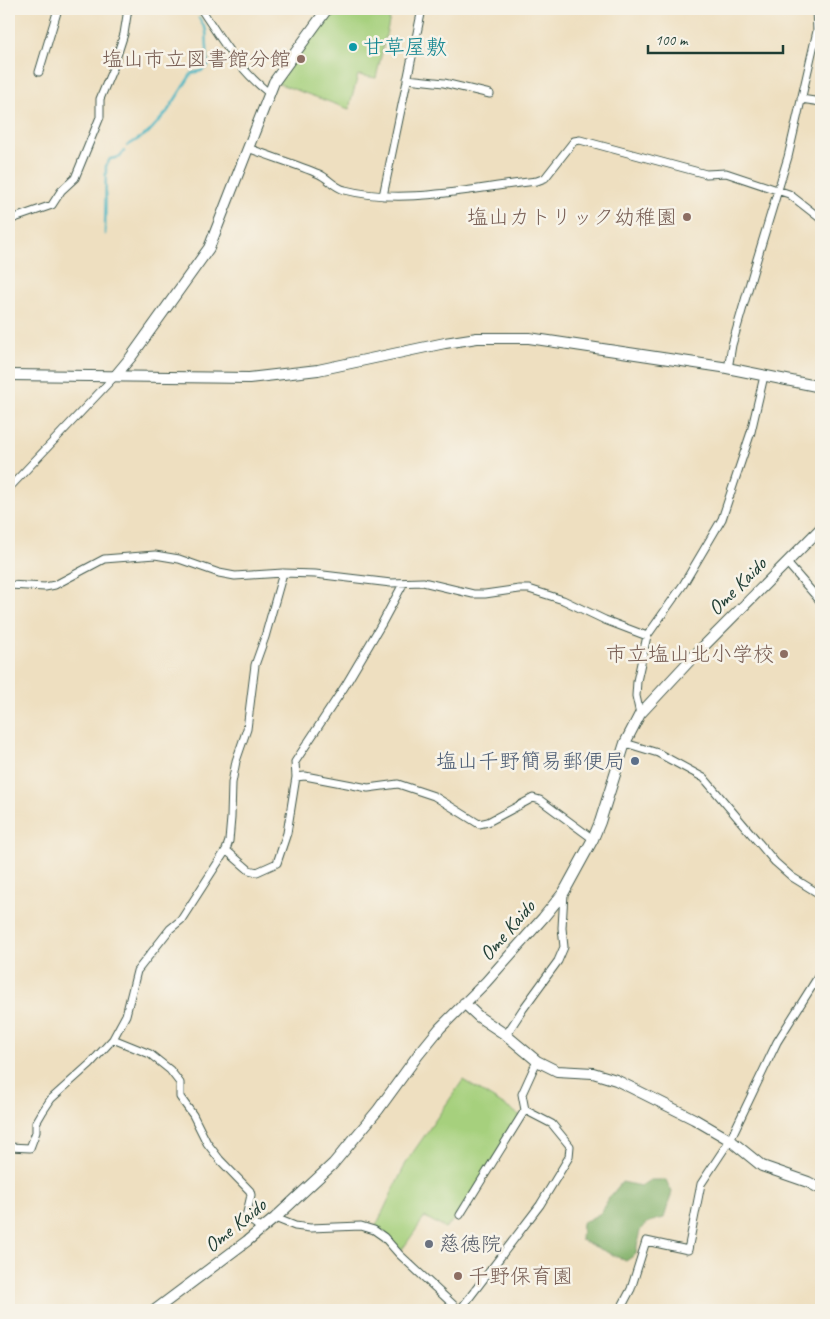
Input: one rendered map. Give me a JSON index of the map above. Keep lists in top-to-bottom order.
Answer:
{
  "streets": {
    "street": ["Ome Kaido"]
  },
  "places": [
    "甘草屋敷",
    "塩山市立図書館分館",
    "塩山カトリック幼稚園",
    "市立塩山北小学校",
    "塩山千野簡易郵便局",
    "慈徳院",
    "千野保育園"
  ],
  "scale_bar": "100 m"
}
